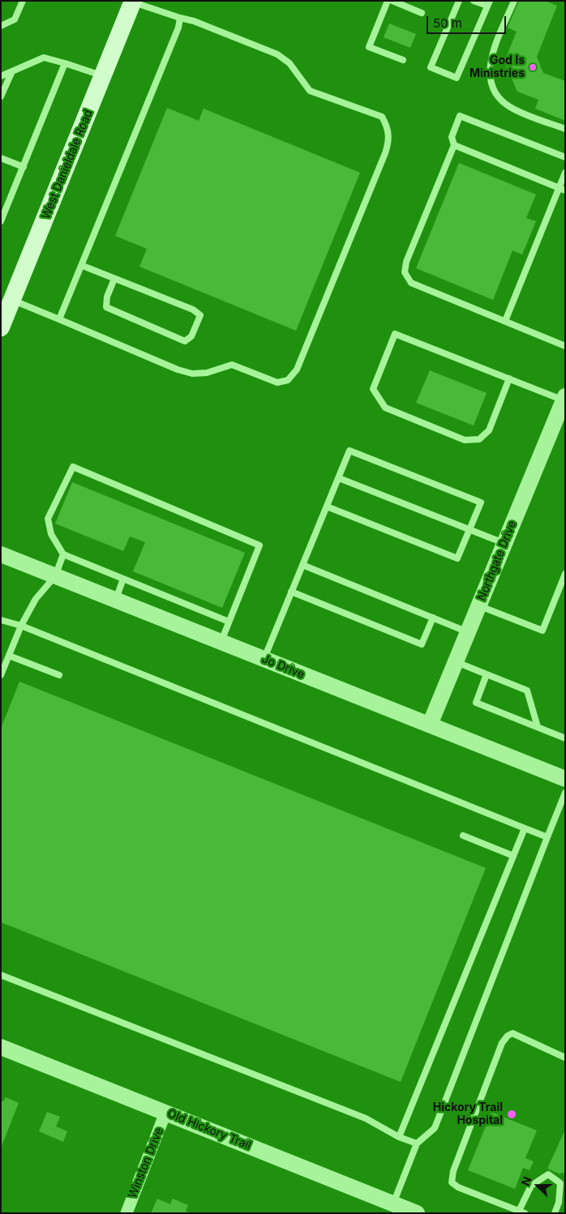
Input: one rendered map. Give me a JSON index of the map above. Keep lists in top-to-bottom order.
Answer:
{
  "streets": {
    "main road": ["West Danieldale Road"],
    "street": [
      "Northgate Drive",
      "Jo Drive",
      "Old Hickory Trail",
      "Winston Drive"
    ]
  },
  "crossings": [
    ["Northgate Drive", "Jo Drive"],
    ["Old Hickory Trail", "Winston Drive"]
  ],
  "places": ["God Is Ministries", "Hickory Trail Hospital"],
  "scale_bar": "50 m",
  "north": "left"
}
